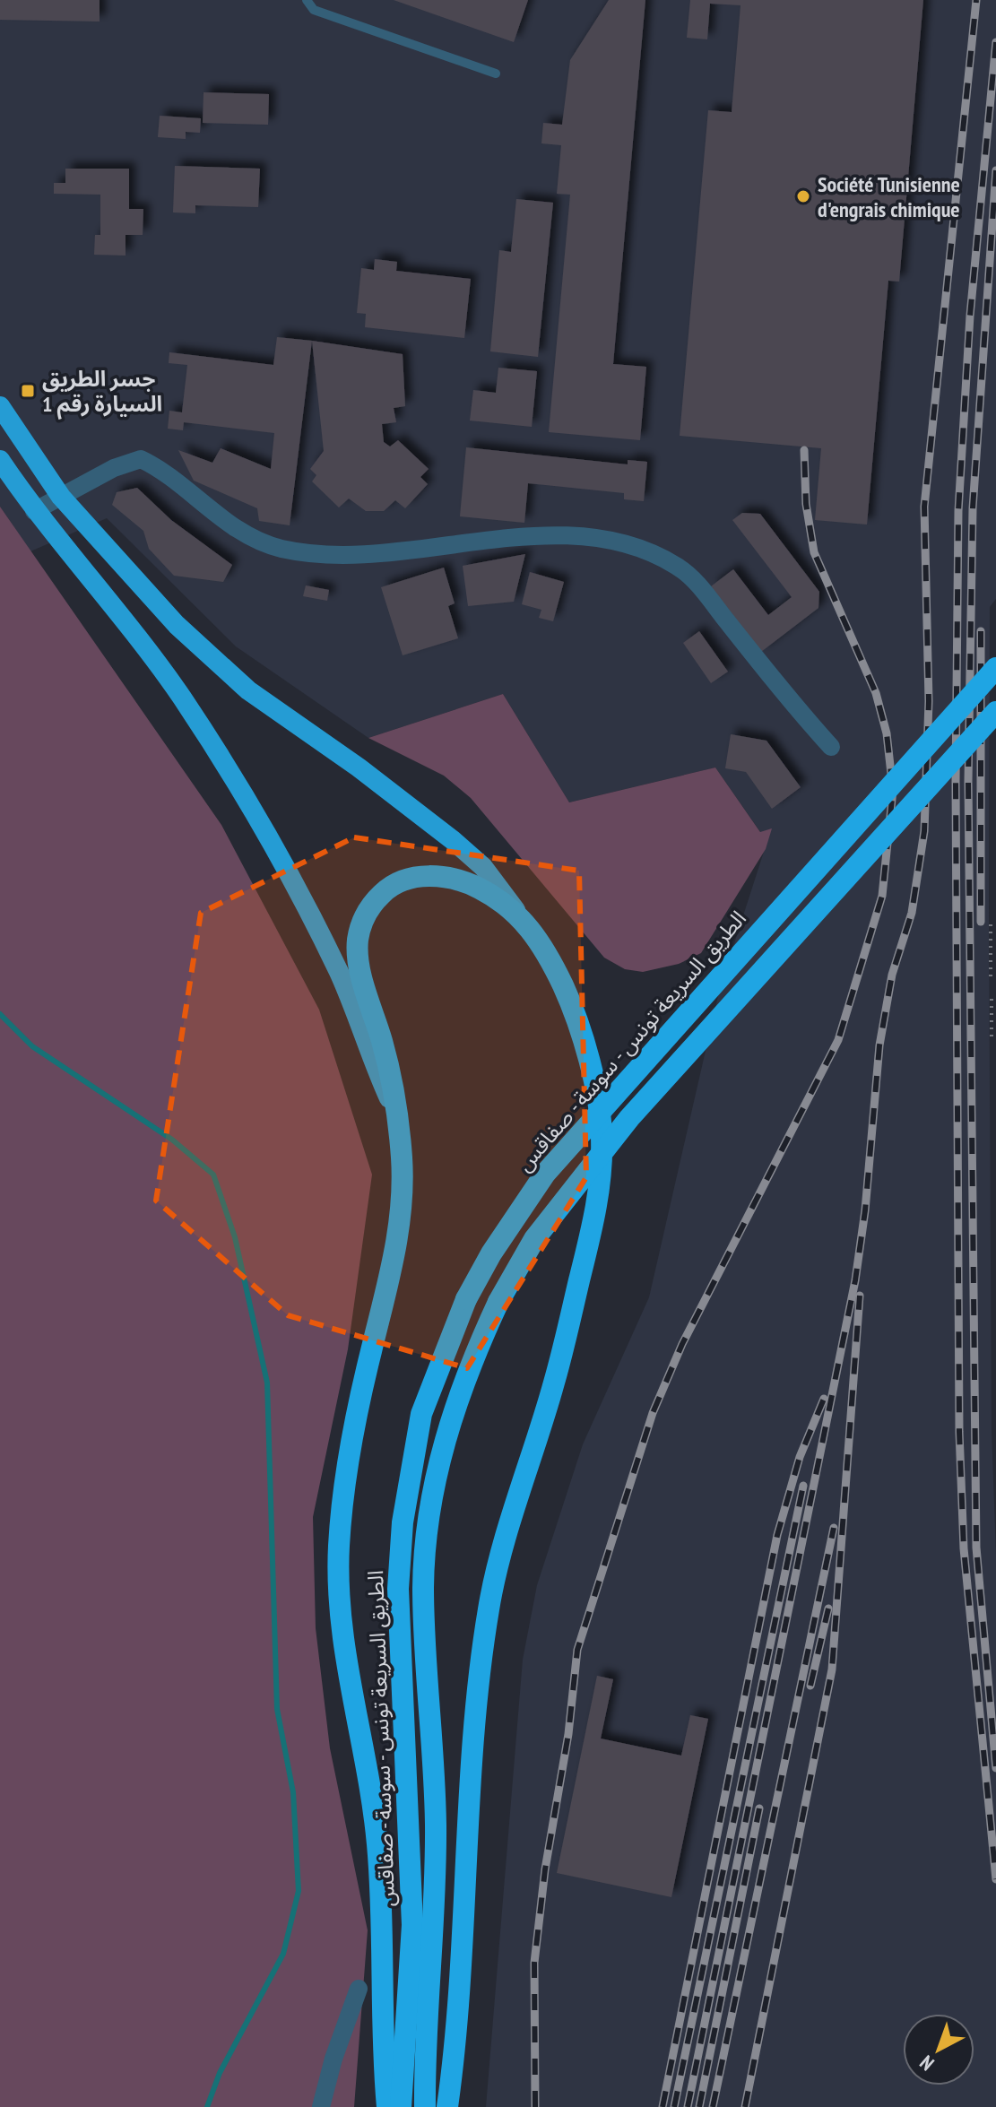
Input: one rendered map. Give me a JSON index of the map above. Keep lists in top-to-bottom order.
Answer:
{
  "streets": {
    "highway": ["الطريق السريعة تونس - سوسة - صفاقس"]
  },
  "places": {
    "other": ["Société Tunisienne d'engrais chimique"],
    "transit": ["جسر الطريق السيارة رقم 1"]
  },
  "north": "bottom left"
}
